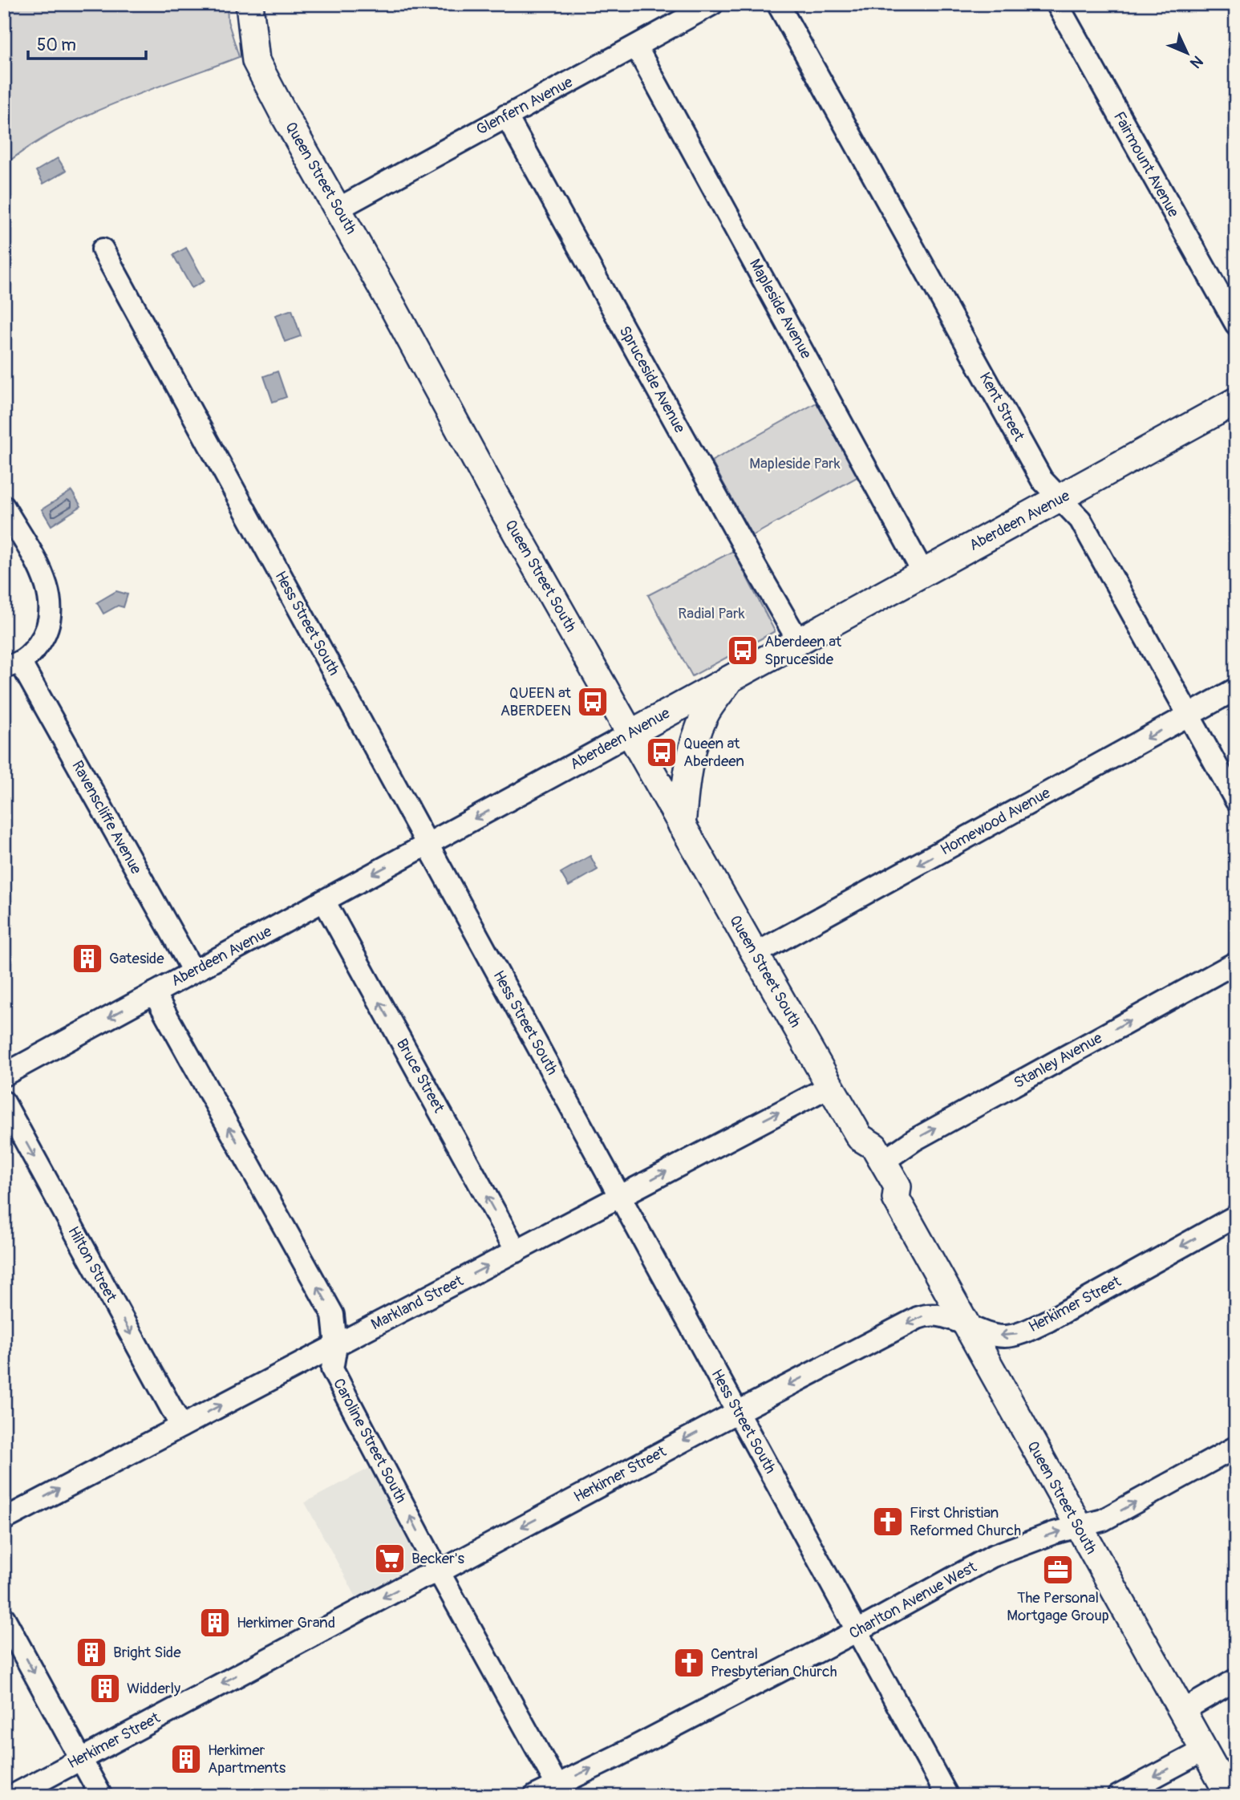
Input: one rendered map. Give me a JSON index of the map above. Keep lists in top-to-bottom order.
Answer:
{
  "streets": {
    "main road": ["Queen Street South", "Aberdeen Avenue"],
    "street": [
      "Glenfern Avenue",
      "Fairmount Avenue",
      "Mapleside Avenue",
      "Spruceside Avenue",
      "Kent Street",
      "Hess Street South",
      "Ravenscliffe Avenue",
      "Homewood Avenue",
      "Stanley Avenue",
      "Bruce Street",
      "Hilton Street",
      "Markland Street",
      "Herkimer Street",
      "Caroline Street South",
      "Charlton Avenue West"
    ]
  },
  "crossings": [
    ["Glenfern Avenue", "Queen Street South"],
    ["Glenfern Avenue", "Mapleside Avenue"],
    ["Glenfern Avenue", "Spruceside Avenue"],
    ["Queen Street South", "Aberdeen Avenue"],
    ["Queen Street South", "Homewood Avenue"],
    ["Queen Street South", "Stanley Avenue"],
    ["Queen Street South", "Markland Street"],
    ["Queen Street South", "Herkimer Street"],
    ["Queen Street South", "Charlton Avenue West"],
    ["Mapleside Avenue", "Aberdeen Avenue"],
    ["Spruceside Avenue", "Aberdeen Avenue"],
    ["Kent Street", "Aberdeen Avenue"],
    ["Kent Street", "Homewood Avenue"],
    ["Aberdeen Avenue", "Hess Street South"],
    ["Aberdeen Avenue", "Ravenscliffe Avenue"],
    ["Aberdeen Avenue", "Bruce Street"],
    ["Aberdeen Avenue", "Caroline Street South"],
    ["Hess Street South", "Markland Street"],
    ["Hess Street South", "Herkimer Street"],
    ["Hess Street South", "Charlton Avenue West"],
    ["Bruce Street", "Markland Street"],
    ["Hilton Street", "Markland Street"],
    ["Markland Street", "Caroline Street South"],
    ["Herkimer Street", "Caroline Street South"],
    ["Caroline Street South", "Charlton Avenue West"]
  ],
  "one_way": [
    "Aberdeen Avenue",
    "Homewood Avenue",
    "Stanley Avenue",
    "Bruce Street",
    "Hilton Street",
    "Markland Street",
    "Herkimer Street",
    "Caroline Street South",
    "Charlton Avenue West"
  ],
  "parks": ["Mapleside Park", "Radial Park"],
  "places": {
    "bus stop": ["Aberdeen at Spruceside", "QUEEN at ABERDEEN", "Queen at Aberdeen"],
    "building": [
      "Gateside",
      "Herkimer Grand",
      "Bright Side",
      "Widderly",
      "Herkimer Apartments"
    ],
    "church": ["First Christian Reformed Church", "Central Presbyterian Church"],
    "supermarket": ["Becker's"],
    "office": ["The Personal Mortgage Group"]
  },
  "scale_bar": "50 m",
  "north": "bottom right"
}
